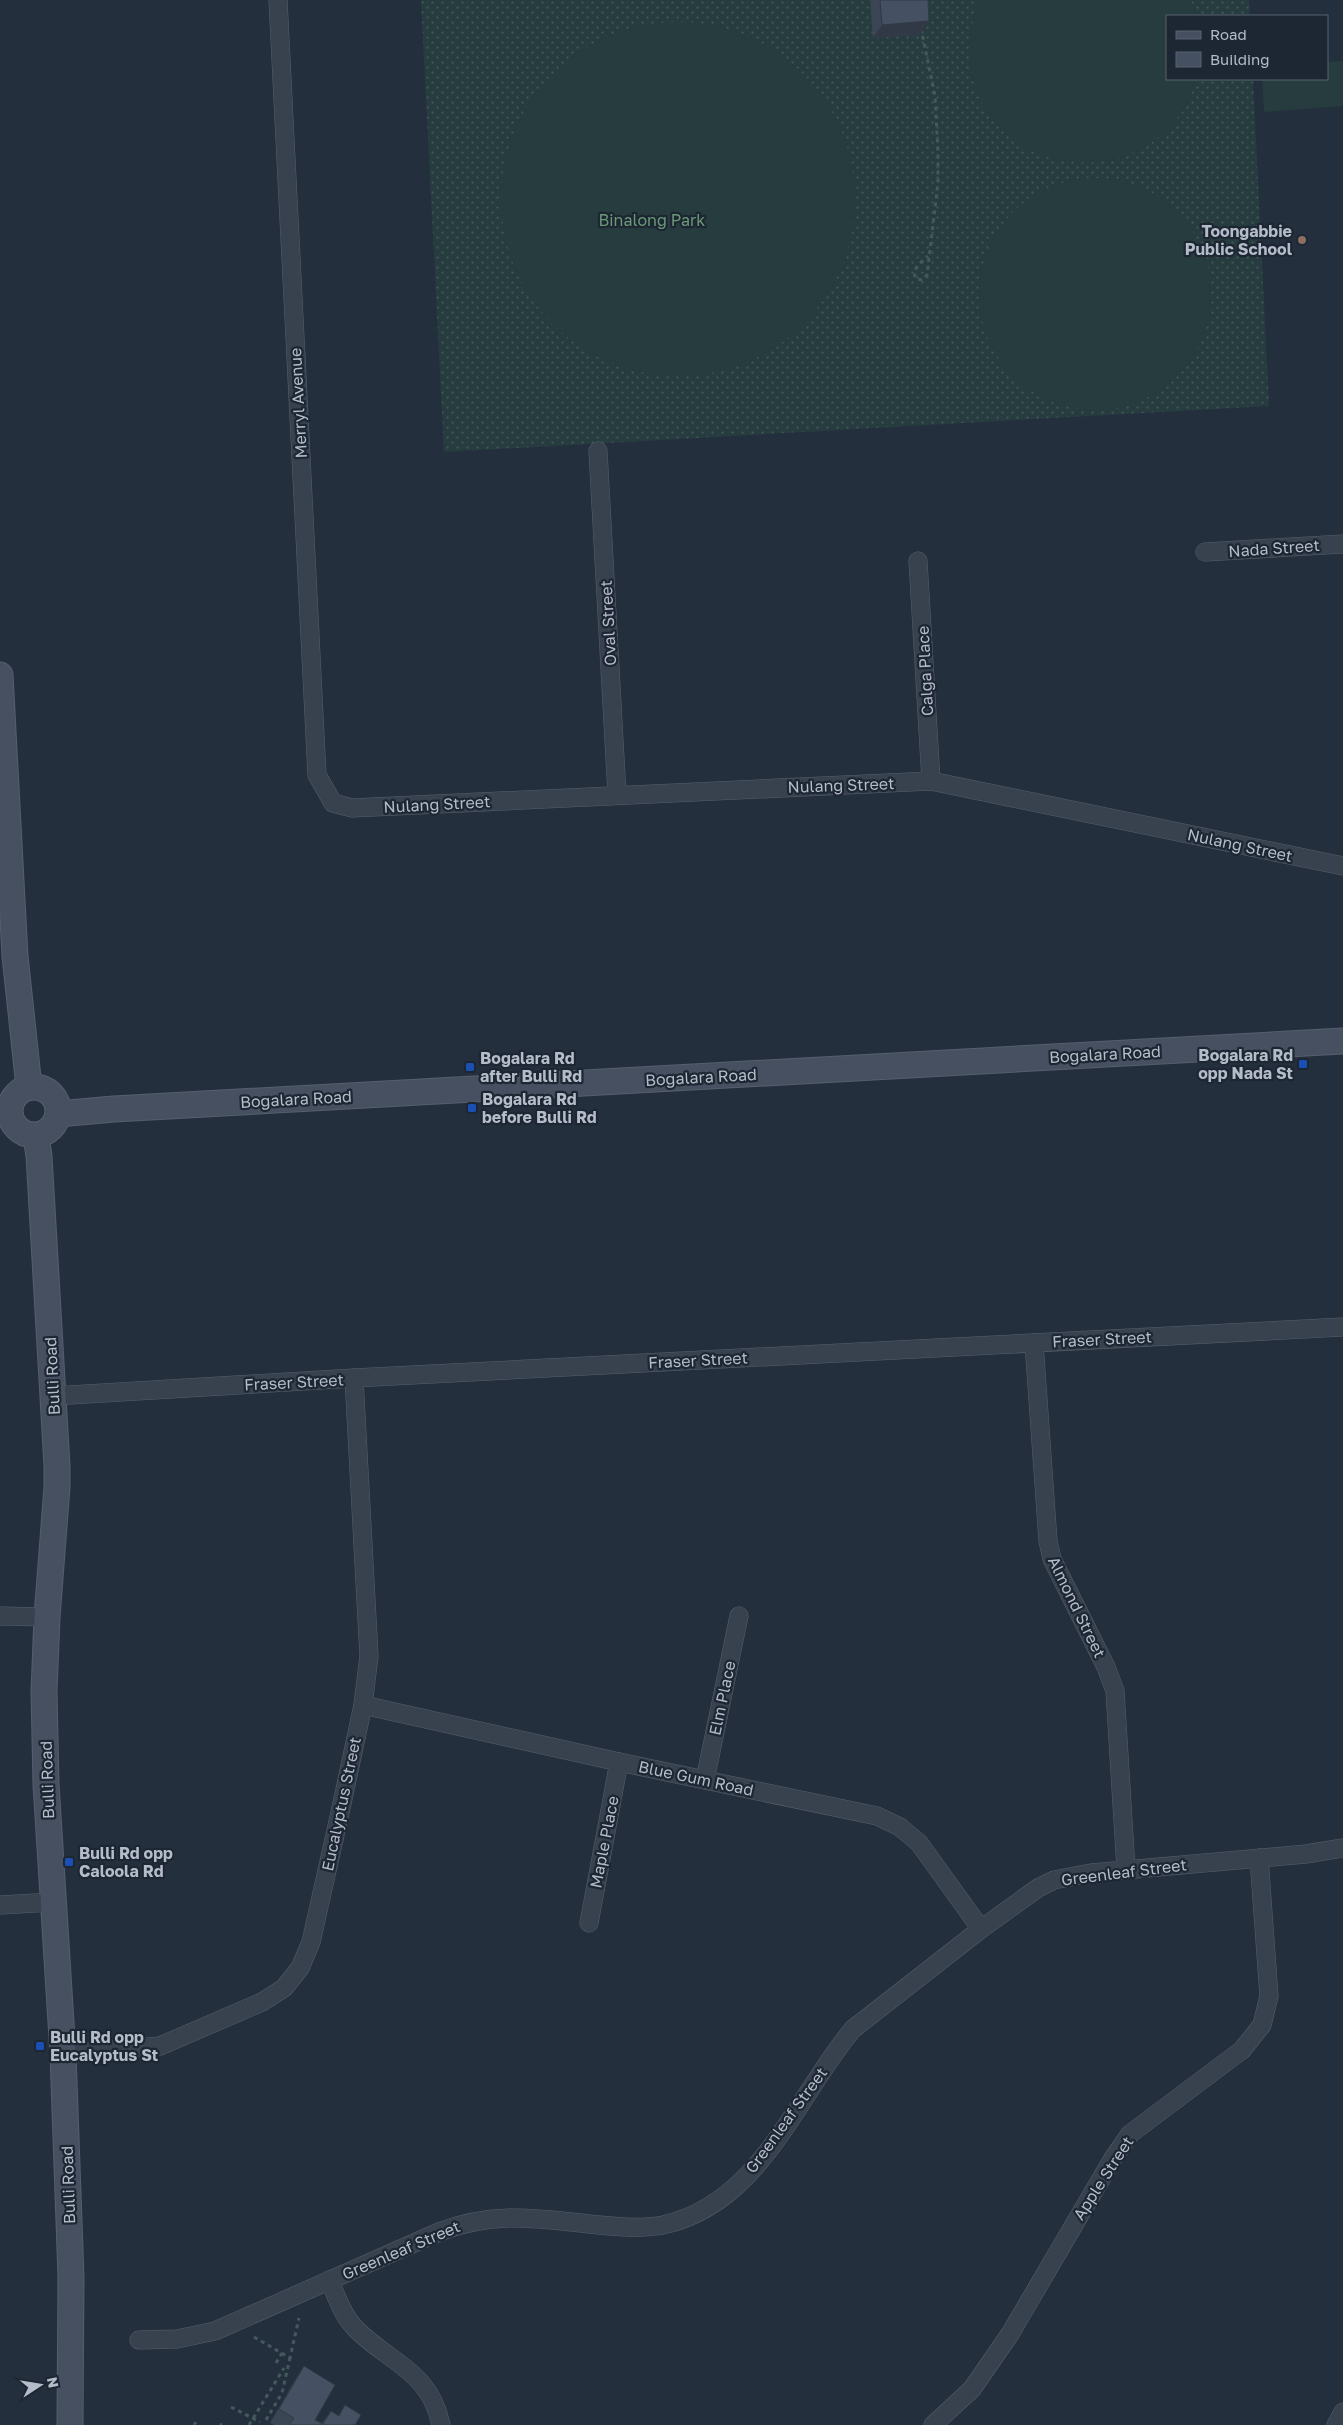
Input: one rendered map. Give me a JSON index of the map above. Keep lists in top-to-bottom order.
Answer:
{
  "streets": {
    "street": [
      "Merryl Avenue",
      "Nada Street",
      "Oval Street",
      "Calga Place",
      "Nulang Street",
      "Bogalara Road",
      "Fraser Street",
      "Bulli Road",
      "Almond Street",
      "Elm Place",
      "Blue Gum Road",
      "Eucalyptus Street",
      "Maple Place",
      "Greenleaf Street",
      "Apple Street"
    ]
  },
  "crossings": [
    ["Merryl Avenue", "Nulang Street"],
    ["Oval Street", "Nulang Street"],
    ["Calga Place", "Nulang Street"],
    ["Bogalara Road", "Bulli Road"],
    ["Fraser Street", "Bulli Road"],
    ["Fraser Street", "Almond Street"],
    ["Fraser Street", "Eucalyptus Street"],
    ["Bulli Road", "Eucalyptus Street"],
    ["Almond Street", "Greenleaf Street"],
    ["Elm Place", "Blue Gum Road"],
    ["Blue Gum Road", "Eucalyptus Street"],
    ["Blue Gum Road", "Maple Place"],
    ["Blue Gum Road", "Greenleaf Street"],
    ["Greenleaf Street", "Apple Street"]
  ],
  "parks": ["Binalong Park"],
  "places": {
    "other": ["Toongabbie Public School"],
    "transit": [
      "Bogalara Rd opp Nada St",
      "Bogalara Rd after Bulli Rd",
      "Bogalara Rd before Bulli Rd",
      "Bulli Rd opp Caloola Rd",
      "Bulli Rd opp Eucalyptus St"
    ]
  },
  "legend": ["Road", "Building"],
  "north": "right"
}
